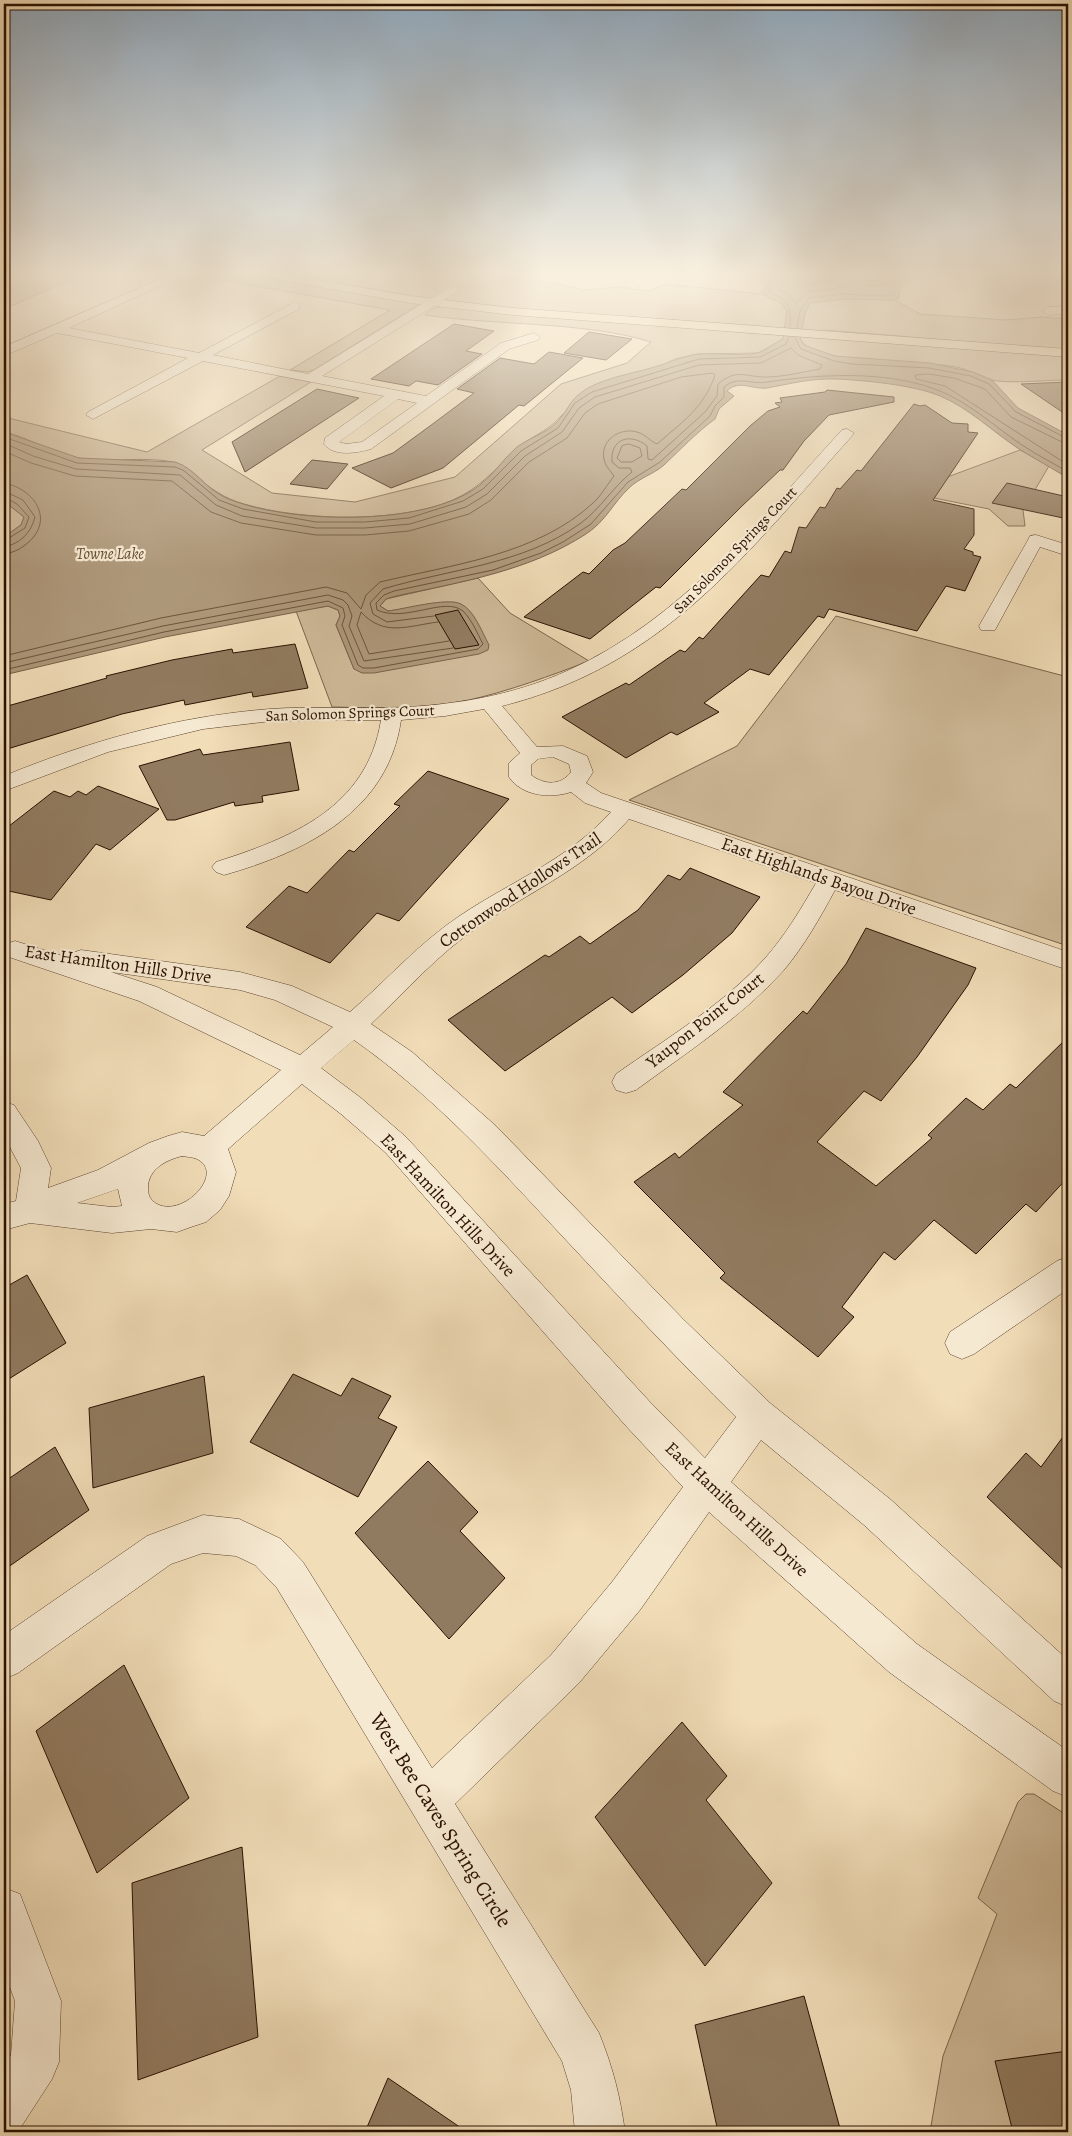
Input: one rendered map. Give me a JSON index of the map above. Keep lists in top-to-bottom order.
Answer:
{
  "streets": {
    "street": [
      "San Solomon Springs Court",
      "East Highlands Bayou Drive",
      "Cottonwood Hollows Trail",
      "East Hamilton Hills Drive",
      "Yaupon Point Court",
      "West Bee Caves Spring Circle"
    ]
  },
  "crossings": [
    ["East Highlands Bayou Drive", "Cottonwood Hollows Trail"],
    ["East Highlands Bayou Drive", "Yaupon Point Court"],
    ["Cottonwood Hollows Trail", "East Hamilton Hills Drive"]
  ],
  "water": ["Towne Lake"]
}
